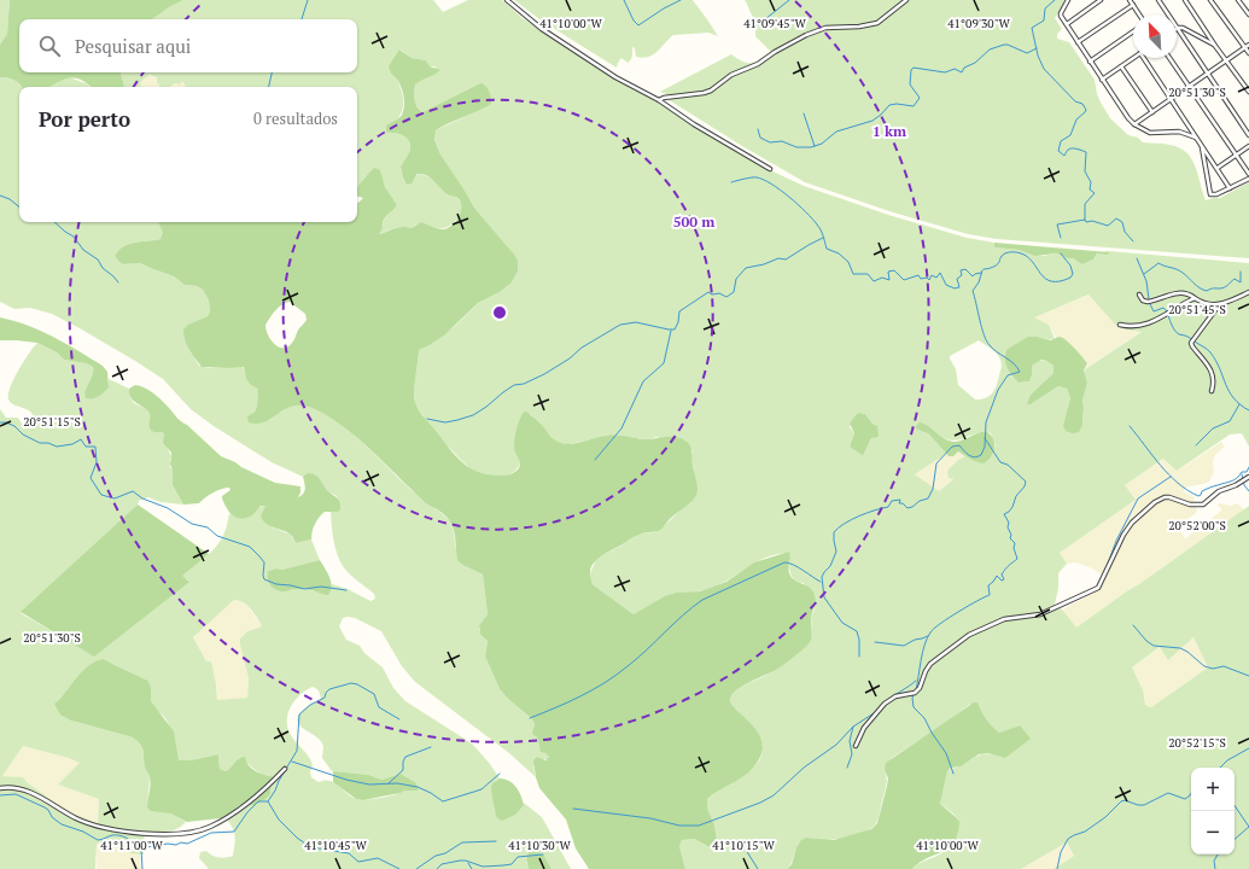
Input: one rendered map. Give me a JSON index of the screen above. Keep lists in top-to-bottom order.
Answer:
{
  "north": "top left",
  "page": {
    "search": "Pesquisar aqui",
    "heading": ["Por perto", "0 resultados"],
    "map_buttons": ["+", "−"]
  },
  "coordinates": [
    "41°10'00\"W",
    "41°09'45\"W",
    "41°09'30\"W",
    "20°51'30\"S",
    "20°51'45\"S",
    "20°51'15\"S",
    "20°52'00\"S",
    "20°52'15\"S",
    "41°11'00\"W",
    "41°10'45\"W",
    "41°10'30\"W",
    "41°10'15\"W"
  ],
  "rings": ["1 km", "500 m"]
}
